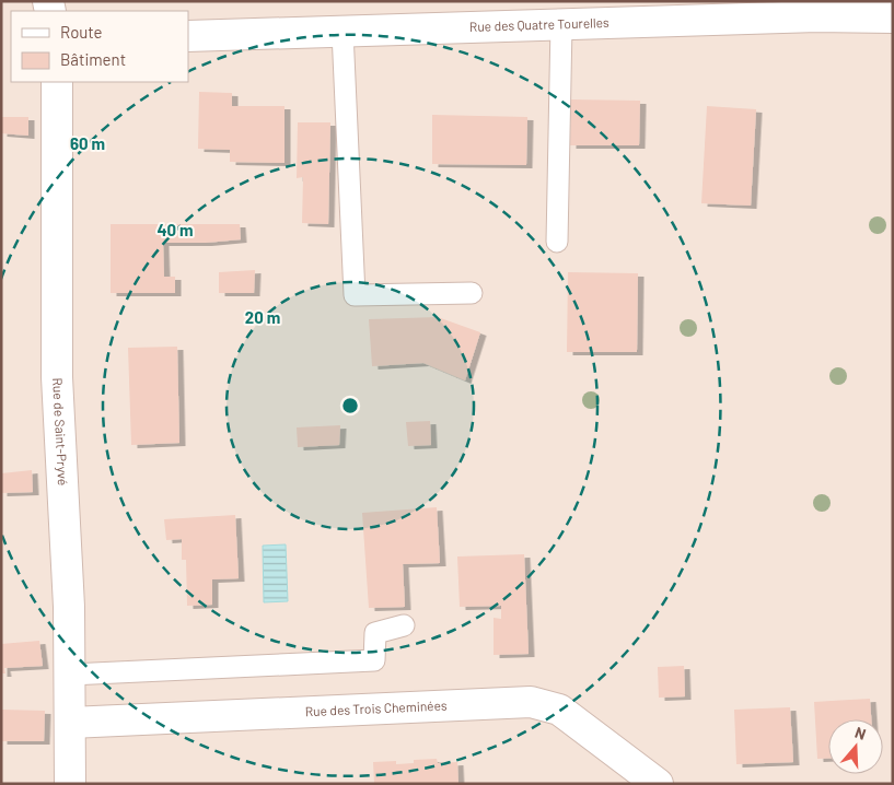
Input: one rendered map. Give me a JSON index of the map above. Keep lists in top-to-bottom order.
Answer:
{
  "streets": {
    "street": ["Rue des Quatre Tourelles", "Rue de Saint-Pryvé", "Rue des Trois Cheminées"]
  },
  "crossings": [
    ["Rue de Saint-Pryvé", "Rue des Trois Cheminées"]
  ],
  "legend": ["Route", "Bâtiment"],
  "north": "top",
  "rings": ["60 m", "40 m", "20 m"]
}
